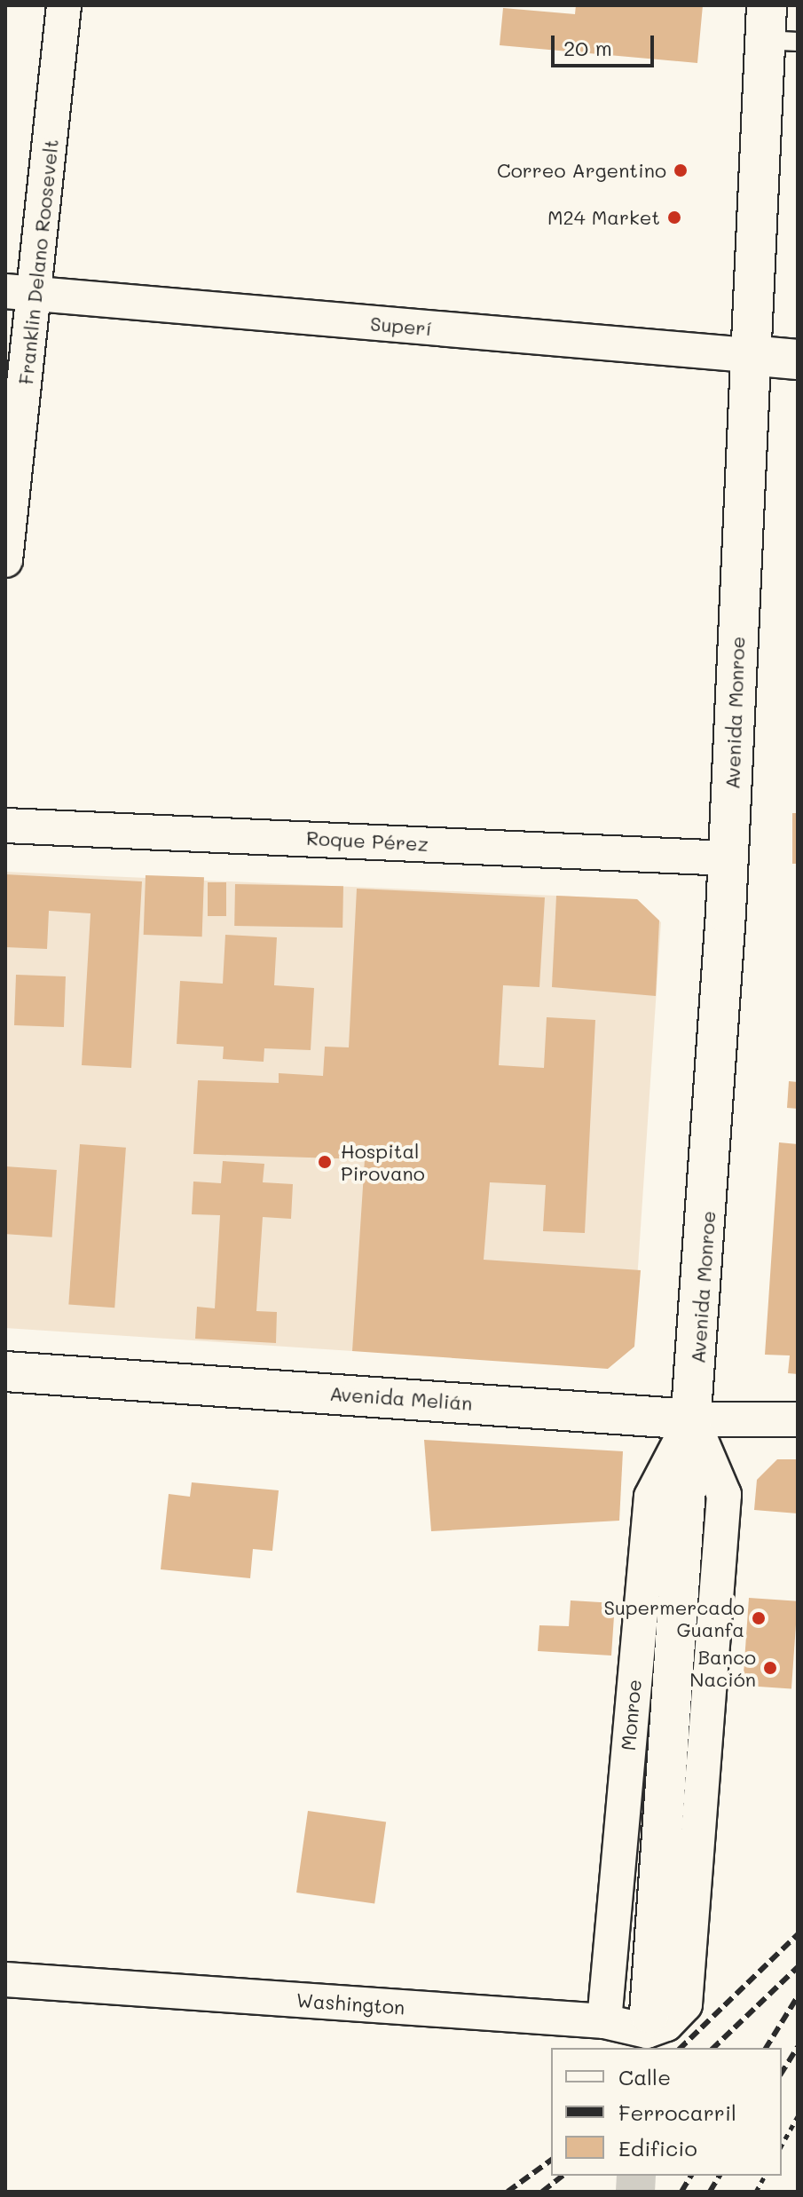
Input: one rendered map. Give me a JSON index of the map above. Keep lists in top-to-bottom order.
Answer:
{
  "streets": {
    "main road": [
      "Superí",
      "Avenida Monroe",
      "Avenida Melián",
      "Monroe"
    ],
    "street": ["Franklin Delano Roosevelt", "Roque Pérez", "Washington"]
  },
  "crossings": [
    ["Franklin Delano Roosevelt", "Superí"],
    ["Superí", "Avenida Monroe"],
    ["Avenida Monroe", "Roque Pérez"],
    ["Avenida Monroe", "Avenida Melián"],
    ["Avenida Monroe", "Monroe"],
    ["Avenida Melián", "Monroe"],
    ["Monroe", "Washington"]
  ],
  "places": [
    "Correo Argentino",
    "M24 Market",
    "Hospital Pirovano",
    "Supermercado Guanfa",
    "Banco Nación"
  ],
  "legend": ["Calle", "Ferrocarril", "Edificio"],
  "scale_bar": "20 m"
}
